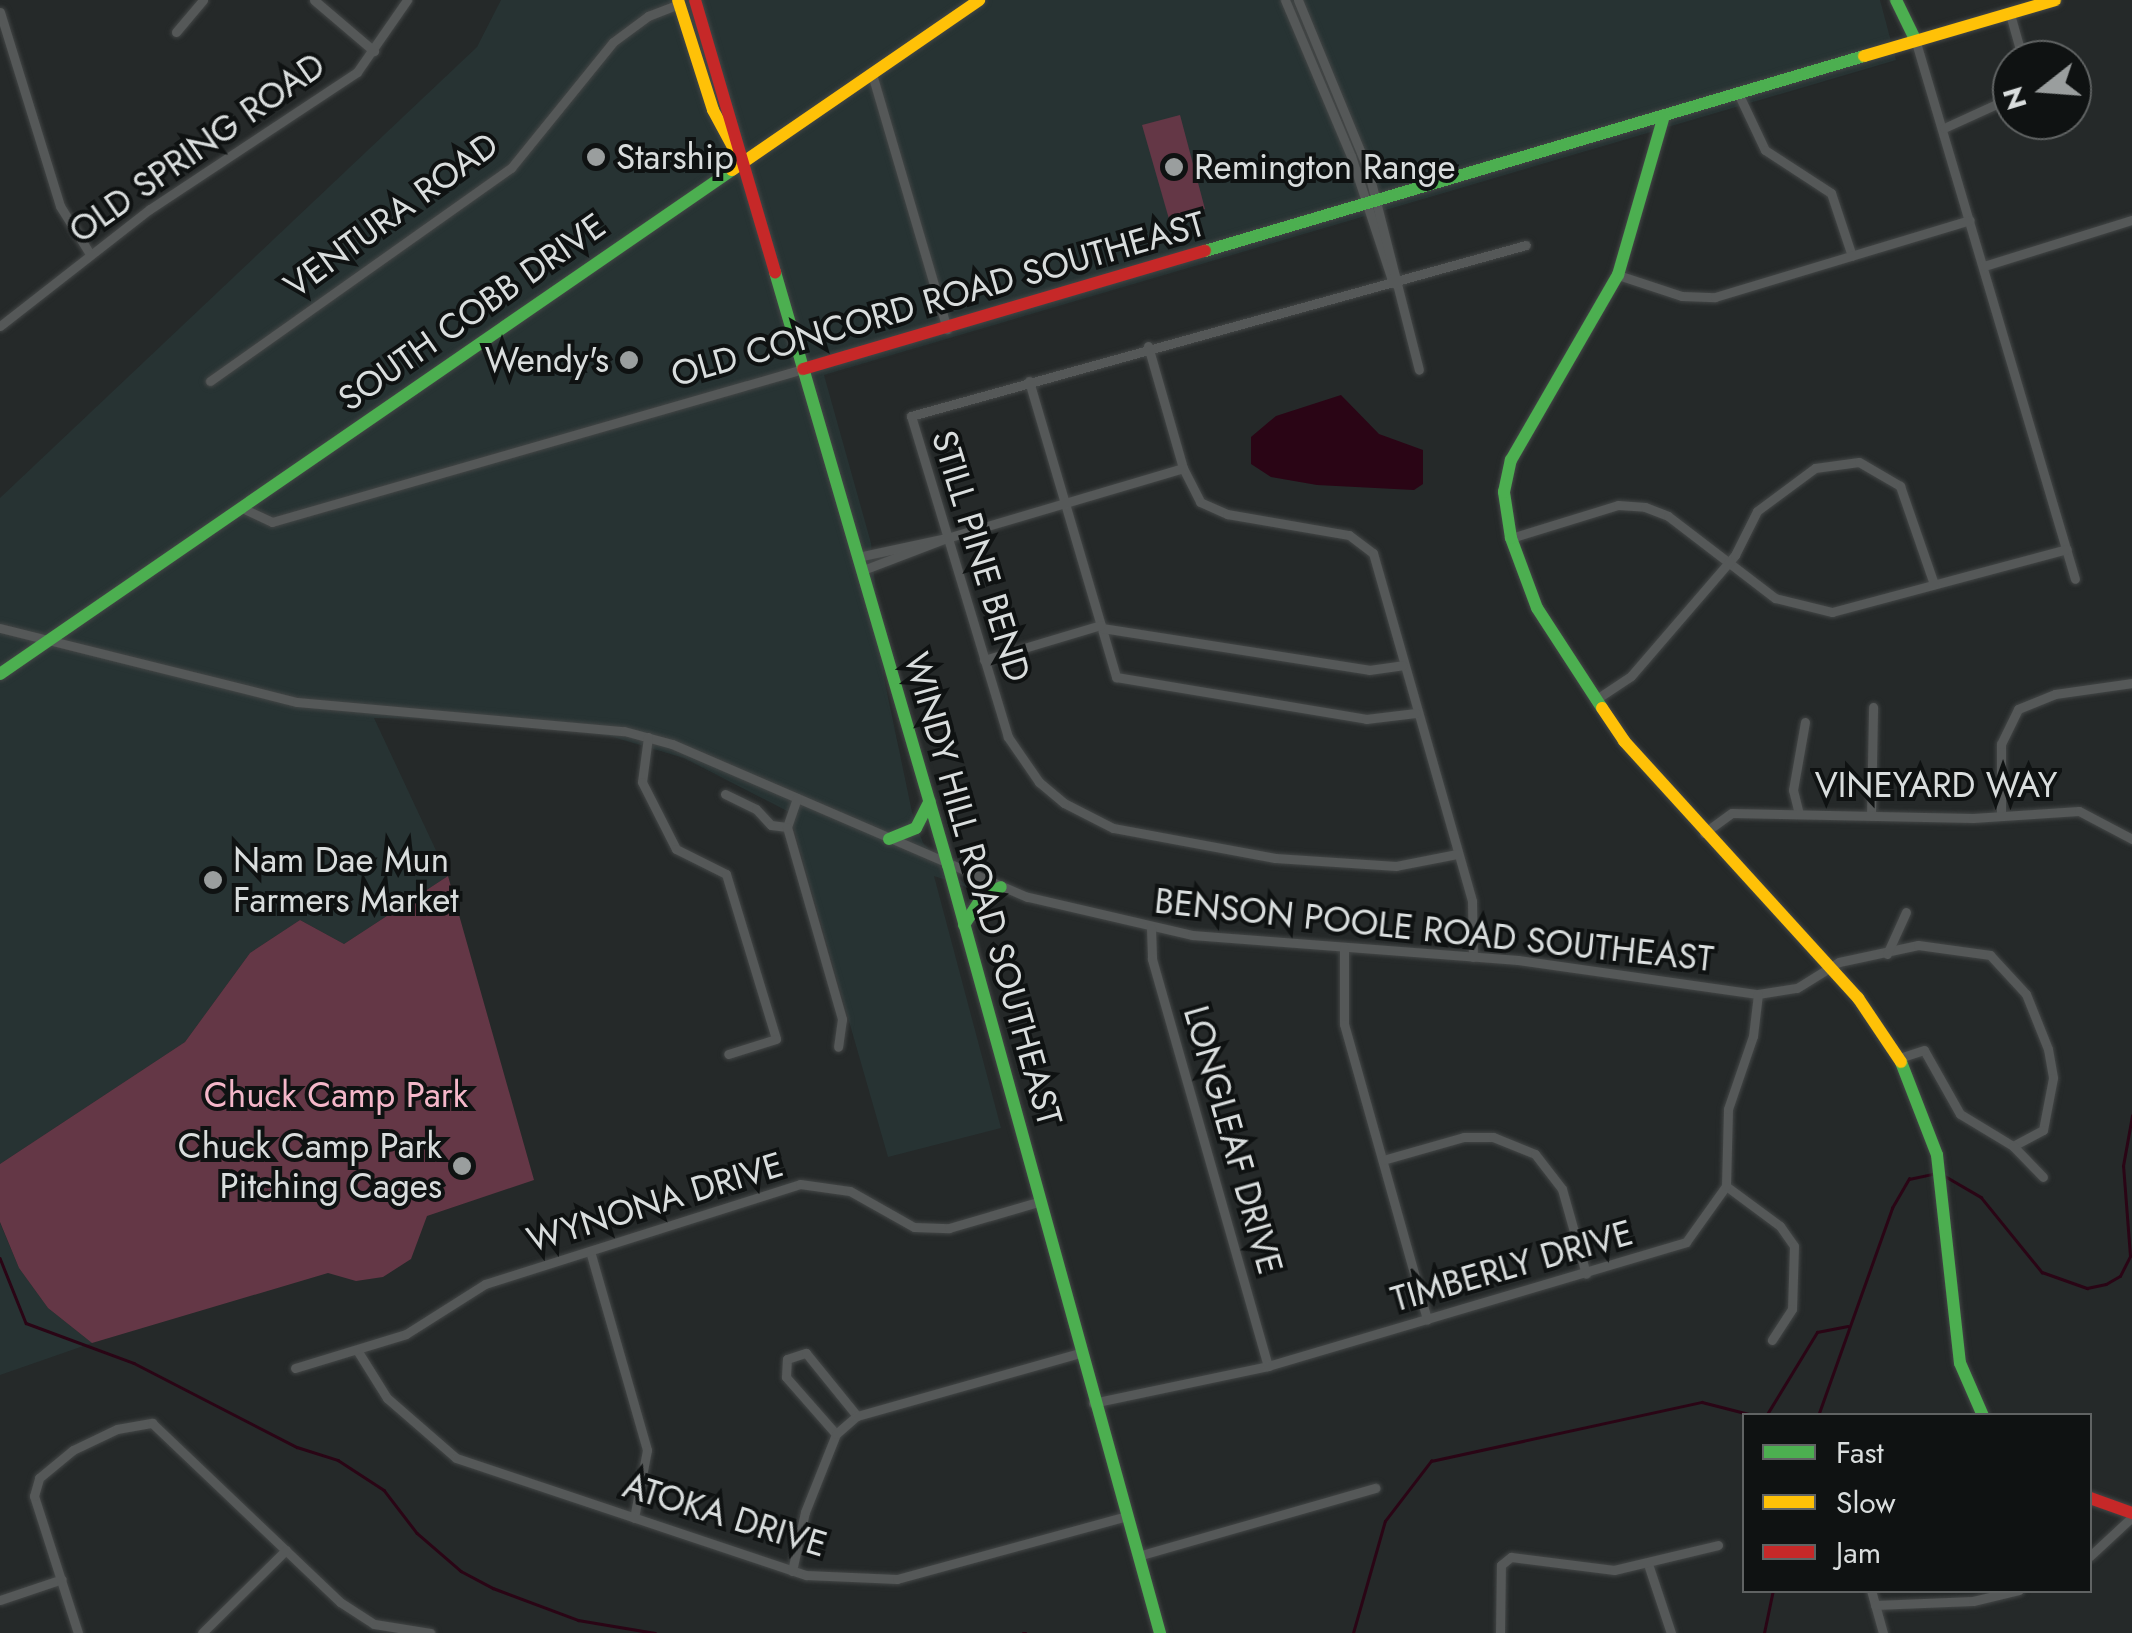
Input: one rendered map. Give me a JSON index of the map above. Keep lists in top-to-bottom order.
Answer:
{
  "streets": {
    "main road": ["OLD CONCORD ROAD SOUTHEAST", "SOUTH COBB DRIVE", "WINDY HILL ROAD SOUTHEAST"],
    "street": [
      "OLD SPRING ROAD",
      "VENTURA ROAD",
      "STILL PINE BEND",
      "VINEYARD WAY",
      "BENSON POOLE ROAD SOUTHEAST",
      "LONGLEAF DRIVE",
      "WYNONA DRIVE",
      "TIMBERLY DRIVE",
      "ATOKA DRIVE"
    ]
  },
  "crossings": [
    ["VENTURA ROAD", "WINDY HILL ROAD SOUTHEAST"],
    ["OLD CONCORD ROAD SOUTHEAST", "SOUTH COBB DRIVE"],
    ["OLD CONCORD ROAD SOUTHEAST", "WINDY HILL ROAD SOUTHEAST"],
    ["SOUTH COBB DRIVE", "WINDY HILL ROAD SOUTHEAST"],
    ["SOUTH COBB DRIVE", "BENSON POOLE ROAD SOUTHEAST"],
    ["WINDY HILL ROAD SOUTHEAST", "BENSON POOLE ROAD SOUTHEAST"],
    ["WINDY HILL ROAD SOUTHEAST", "WYNONA DRIVE"],
    ["WINDY HILL ROAD SOUTHEAST", "TIMBERLY DRIVE"],
    ["WINDY HILL ROAD SOUTHEAST", "ATOKA DRIVE"],
    ["BENSON POOLE ROAD SOUTHEAST", "LONGLEAF DRIVE"],
    ["LONGLEAF DRIVE", "TIMBERLY DRIVE"],
    ["WYNONA DRIVE", "ATOKA DRIVE"]
  ],
  "parks": ["Chuck Camp Park"],
  "places": [
    "Starship",
    "Remington Range",
    "Wendy's",
    "Nam Dae Mun Farmers Market",
    "Chuck Camp Park Pitching Cages"
  ],
  "legend": ["Fast", "Slow", "Jam"],
  "north": "left"
}
